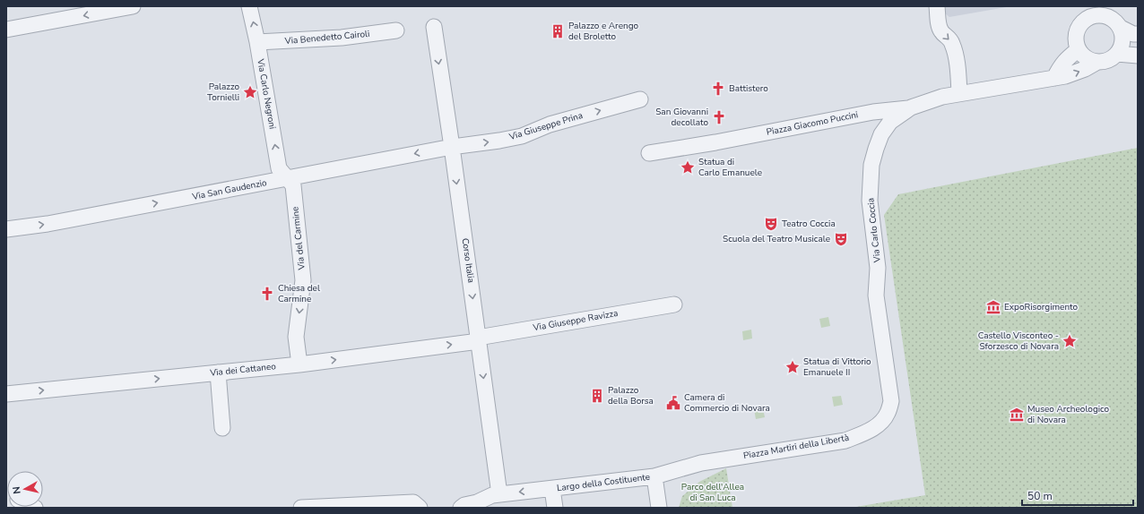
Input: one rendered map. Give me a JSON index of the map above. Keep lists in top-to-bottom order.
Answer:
{
  "streets": {
    "street": [
      "Via Benedetto Cairoli",
      "Via Carlo Negroni",
      "Piazza Giacomo Puccini",
      "Via Giuseppe Prina",
      "Via San Gaudenzio",
      "Via Carlo Coccia",
      "Via del Carmine",
      "Corso Italia",
      "Via Giuseppe Ravizza",
      "Via dei Cattaneo",
      "Piazza Martiri della Libertà",
      "Largo della Costituente"
    ]
  },
  "crossings": [
    ["Via Benedetto Cairoli", "Via Carlo Negroni"],
    ["Via Carlo Negroni", "Via San Gaudenzio"],
    ["Via Carlo Negroni", "Via del Carmine"],
    ["Piazza Giacomo Puccini", "Via Carlo Coccia"],
    ["Via Giuseppe Prina", "Via San Gaudenzio"],
    ["Via Giuseppe Prina", "Corso Italia"],
    ["Via San Gaudenzio", "Via del Carmine"],
    ["Via San Gaudenzio", "Corso Italia"],
    ["Via Carlo Coccia", "Piazza Martiri della Libertà"],
    ["Via del Carmine", "Via dei Cattaneo"],
    ["Corso Italia", "Via Giuseppe Ravizza"],
    ["Corso Italia", "Via dei Cattaneo"],
    ["Corso Italia", "Largo della Costituente"],
    ["Via Giuseppe Ravizza", "Via dei Cattaneo"],
    ["Piazza Martiri della Libertà", "Largo della Costituente"]
  ],
  "one_way": [
    "Via Carlo Negroni",
    "Via Giuseppe Prina",
    "Via del Carmine",
    "Corso Italia",
    "Via dei Cattaneo"
  ],
  "parks": ["Parco dell'Allea di San Luca"],
  "places": {
    "building": ["Palazzo e Arengo del Broletto", "Palazzo della Borsa"],
    "church": ["Battistero", "San Giovanni decollato", "Chiesa del Carmine"],
    "place": [
      "Palazzo Tornielli",
      "Statua di Carlo Emanuele",
      "Castello Visconteo - Sforzesco di Novara",
      "Statua di Vittorio Emanuele II"
    ],
    "theatre": ["Teatro Coccia", "Scuola del Teatro Musicale"],
    "museum": ["ExpoRisorgimento", "Museo Archeologico di Novara"],
    "public building": ["Camera di Commercio di Novara"]
  },
  "scale_bar": "50 m",
  "north": "left"
}
